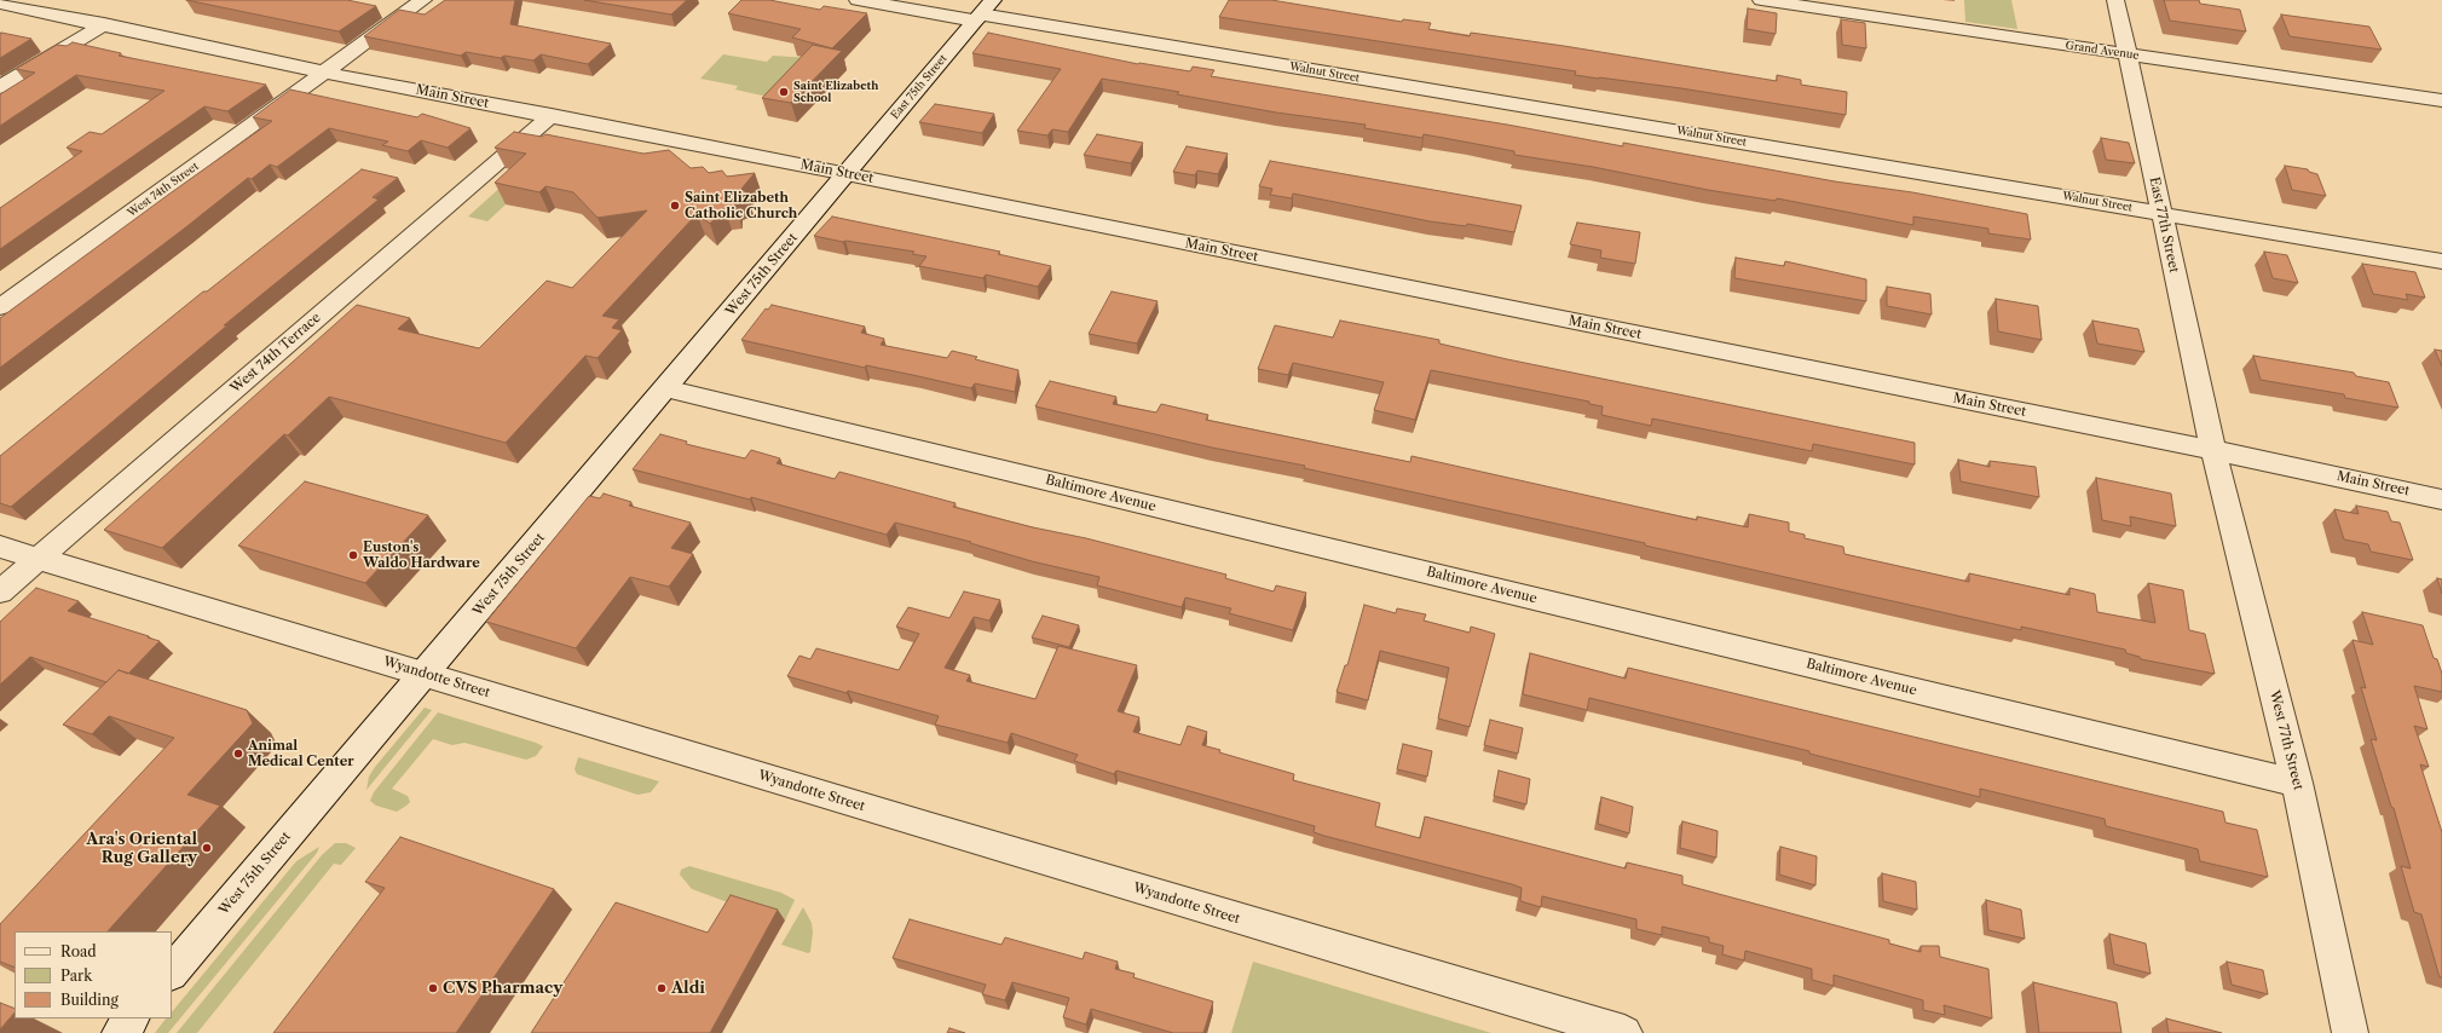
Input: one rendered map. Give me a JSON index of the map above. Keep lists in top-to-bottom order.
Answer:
{
  "streets": {
    "street": [
      "Grand Avenue",
      "Walnut Street",
      "East 75th Street",
      "Main Street",
      "West 74th Street",
      "East 77th Street",
      "West 75th Street",
      "West 74th Terrace",
      "Baltimore Avenue",
      "Wyandotte Street",
      "West 77th Street"
    ]
  },
  "crossings": [
    ["Grand Avenue", "East 77th Street"],
    ["Walnut Street", "East 75th Street"],
    ["Walnut Street", "East 77th Street"],
    ["East 75th Street", "Main Street"],
    ["East 75th Street", "West 75th Street"],
    ["Main Street", "West 74th Street"],
    ["Main Street", "East 77th Street"],
    ["Main Street", "West 75th Street"],
    ["Main Street", "West 74th Terrace"],
    ["Main Street", "West 77th Street"],
    ["East 77th Street", "West 77th Street"],
    ["West 75th Street", "Baltimore Avenue"],
    ["West 75th Street", "Wyandotte Street"],
    ["West 74th Terrace", "Wyandotte Street"],
    ["Baltimore Avenue", "West 77th Street"]
  ],
  "places": [
    "Saint Elizabeth School",
    "Saint Elizabeth Catholic Church",
    "Euston's Waldo Hardware",
    "Animal Medical Center",
    "Ara's Oriental Rug Gallery",
    "CVS Pharmacy",
    "Aldi"
  ],
  "legend": ["Road", "Park", "Building"]
}
